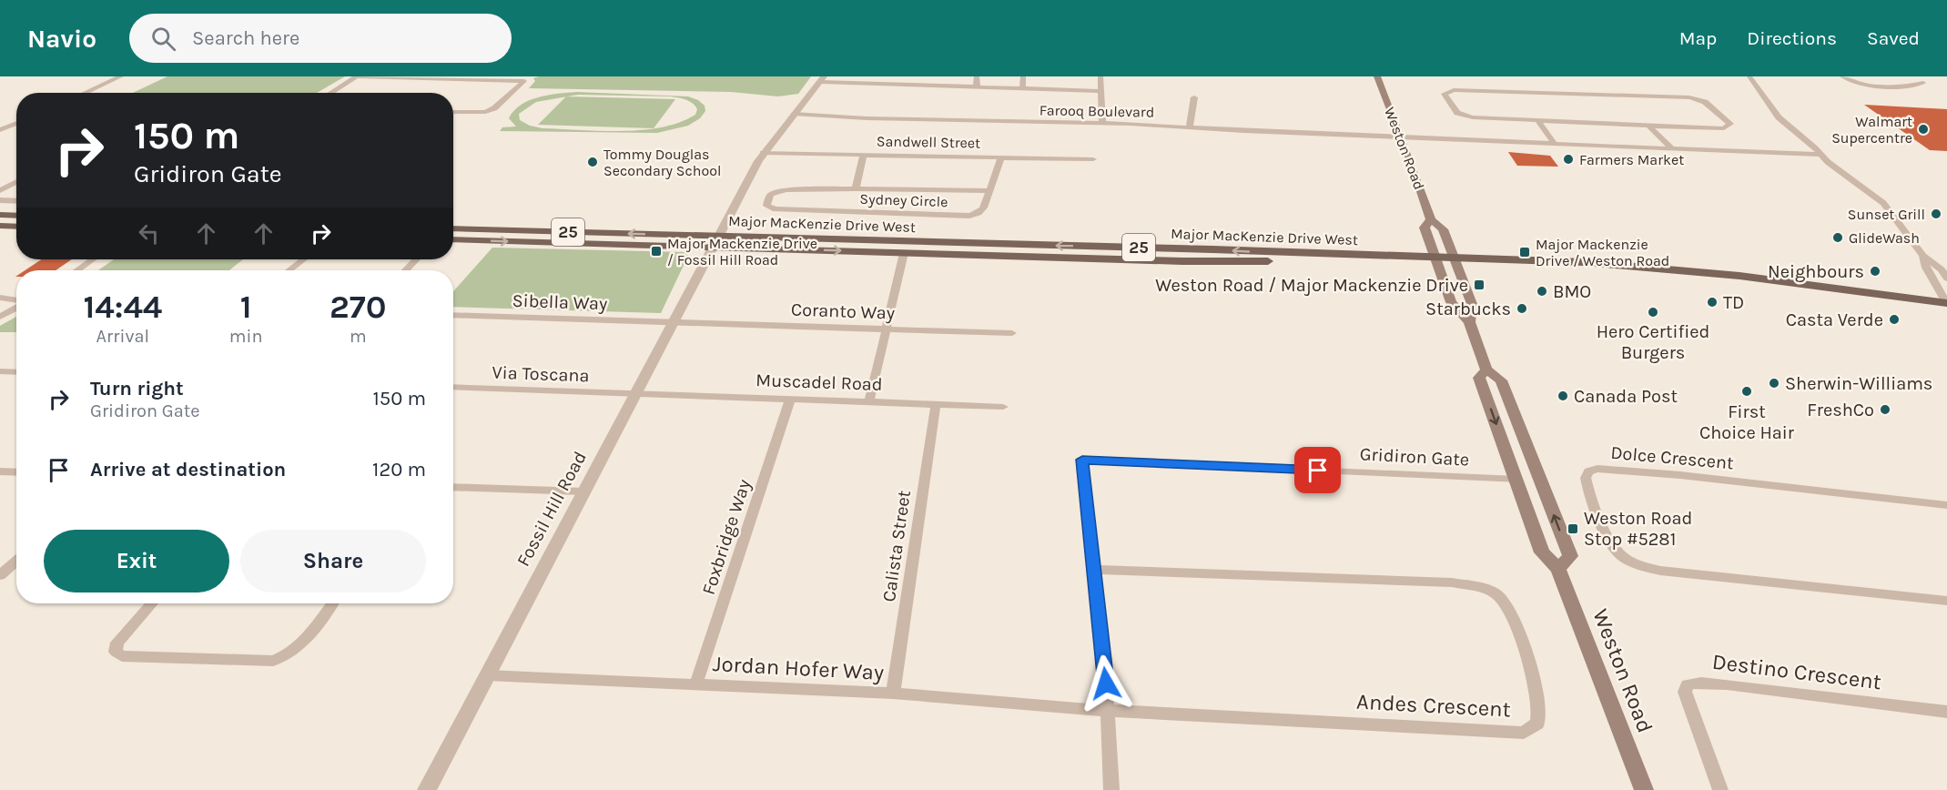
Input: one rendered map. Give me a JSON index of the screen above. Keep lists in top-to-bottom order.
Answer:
{
  "streets": {
    "main road": ["Weston Road", "Major MacKenzie Drive West", "25"],
    "street": [
      "Farooq Boulevard",
      "Sandwell Street",
      "Sydney Circle",
      "Sibella Way",
      "Coranto Way",
      "Via Toscana",
      "Muscadel Road",
      "Gridiron Gate",
      "Dolce Crescent",
      "Fossil Hill Road",
      "Foxbridge Way",
      "Calista Street",
      "Jordan Hofer Way",
      "Destino Crescent",
      "Andes Crescent"
    ]
  },
  "crossings": [
    ["Farooq Boulevard", "Weston Road"],
    ["Farooq Boulevard", "Fossil Hill Road"],
    ["Sandwell Street", "Sydney Circle"],
    ["Sandwell Street", "Fossil Hill Road"],
    ["Weston Road", "Major MacKenzie Drive West"],
    ["Weston Road", "Gridiron Gate"],
    ["Major MacKenzie Drive West", "Fossil Hill Road"],
    ["Sibella Way", "Coranto Way"],
    ["Sibella Way", "Fossil Hill Road"],
    ["Coranto Way", "Fossil Hill Road"],
    ["Via Toscana", "Muscadel Road"],
    ["Via Toscana", "Fossil Hill Road"],
    ["Muscadel Road", "Fossil Hill Road"],
    ["Muscadel Road", "Foxbridge Way"],
    ["Muscadel Road", "Calista Street"],
    ["Gridiron Gate", "Andes Crescent"],
    ["Fossil Hill Road", "Jordan Hofer Way"],
    ["Foxbridge Way", "Jordan Hofer Way"],
    ["Calista Street", "Jordan Hofer Way"],
    ["Jordan Hofer Way", "Andes Crescent"]
  ],
  "places": {
    "other": [
      "Walmart Supercentre",
      "Farmers Market",
      "Tommy Douglas Secondary School",
      "Sunset Grill",
      "GlideWash",
      "Neighbours",
      "BMO",
      "TD",
      "Starbucks",
      "Hero Certified Burgers",
      "Casta Verde",
      "Sherwin-Williams",
      "First Choice Hair",
      "Canada Post",
      "FreshCo"
    ],
    "transit": [
      "Major Mackenzie Drive / Fossil Hill Road",
      "Major Mackenzie Drive / Weston Road",
      "Weston Road / Major Mackenzie Drive",
      "Weston Road Stop #5281"
    ]
  },
  "page": {
    "header": "Navio",
    "search": "Search here",
    "nav": ["Map", "Directions", "Saved"],
    "turn": ["150 m", "Gridiron Gate"],
    "eta": [
      "14:44",
      "Arrival",
      "1",
      "min",
      "270",
      "m"
    ],
    "list": [
      {
        "name": "Turn right",
        "note": "Gridiron Gate",
        "value": "150 m"
      },
      {
        "name": "Arrive at destination",
        "value": "120 m"
      }
    ],
    "buttons": ["Exit", "Share"]
  }
}
